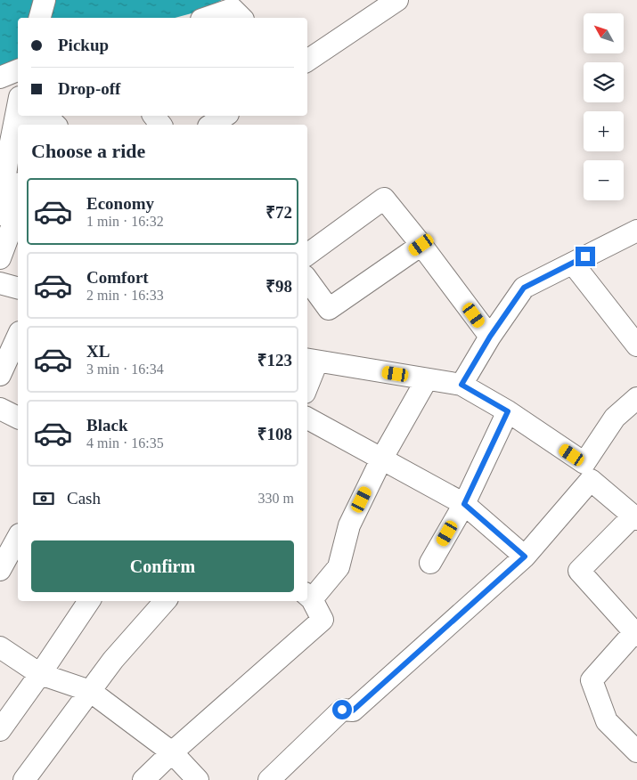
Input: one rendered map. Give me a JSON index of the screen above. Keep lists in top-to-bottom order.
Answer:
{
  "north": "top left",
  "page": {
    "map_buttons": ["+", "−"],
    "banner": ["Pickup", "Drop-off"],
    "heading": "Choose a ride",
    "list": [
      {
        "name": "Economy",
        "note": "1 min · 16:32",
        "value": "₹72"
      },
      {
        "name": "Comfort",
        "note": "2 min · 16:33",
        "value": "₹98"
      },
      {
        "name": "XL",
        "note": "3 min · 16:34",
        "value": "₹123"
      },
      {
        "name": "Black",
        "note": "4 min · 16:35",
        "value": "₹108"
      }
    ],
    "pay": ["Cash", "330 m"],
    "buttons": "Confirm"
  }
}
